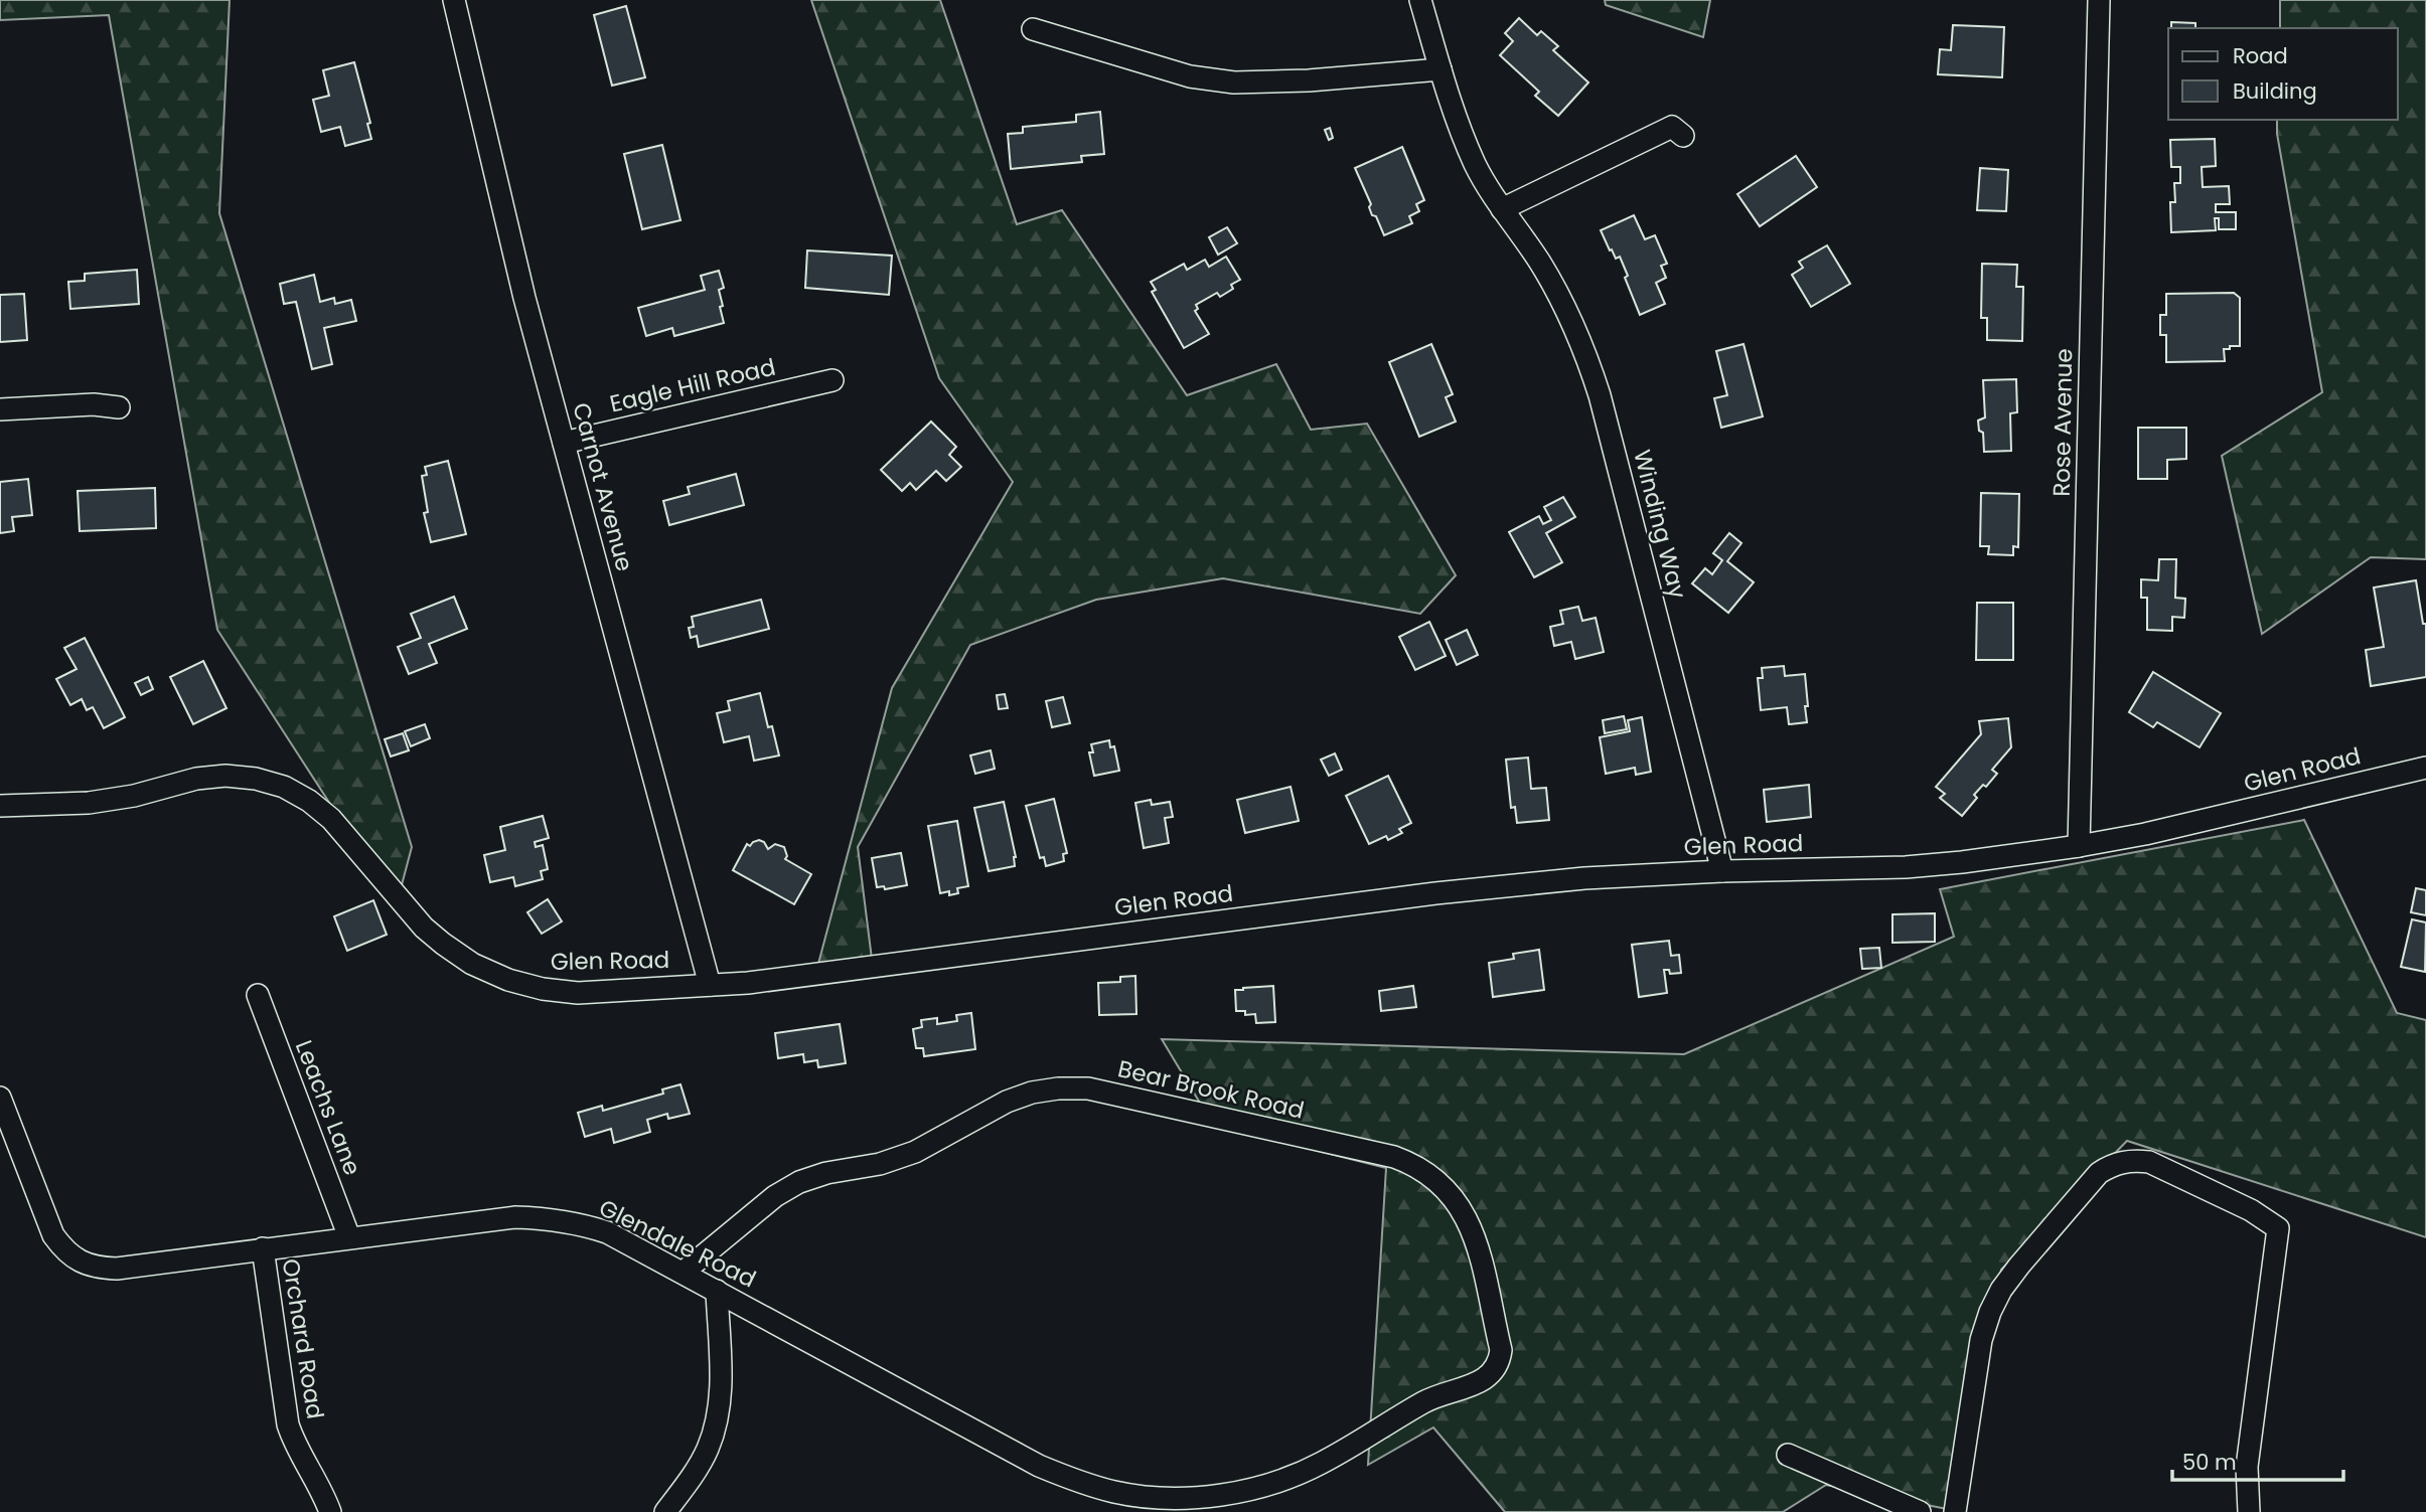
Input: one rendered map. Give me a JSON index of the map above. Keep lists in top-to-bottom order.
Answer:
{
  "streets": {
    "street": [
      "Eagle Hill Road",
      "Rose Avenue",
      "Carnot Avenue",
      "Winding Way",
      "Glen Road",
      "Bear Brook Road",
      "Leachs Lane",
      "Glendale Road",
      "Orchard Road"
    ]
  },
  "crossings": [
    ["Eagle Hill Road", "Carnot Avenue"],
    ["Rose Avenue", "Glen Road"],
    ["Carnot Avenue", "Glen Road"],
    ["Winding Way", "Glen Road"],
    ["Bear Brook Road", "Glendale Road"],
    ["Leachs Lane", "Glendale Road"],
    ["Glendale Road", "Orchard Road"]
  ],
  "legend": ["Road", "Building"],
  "scale_bar": "50 m"
}
